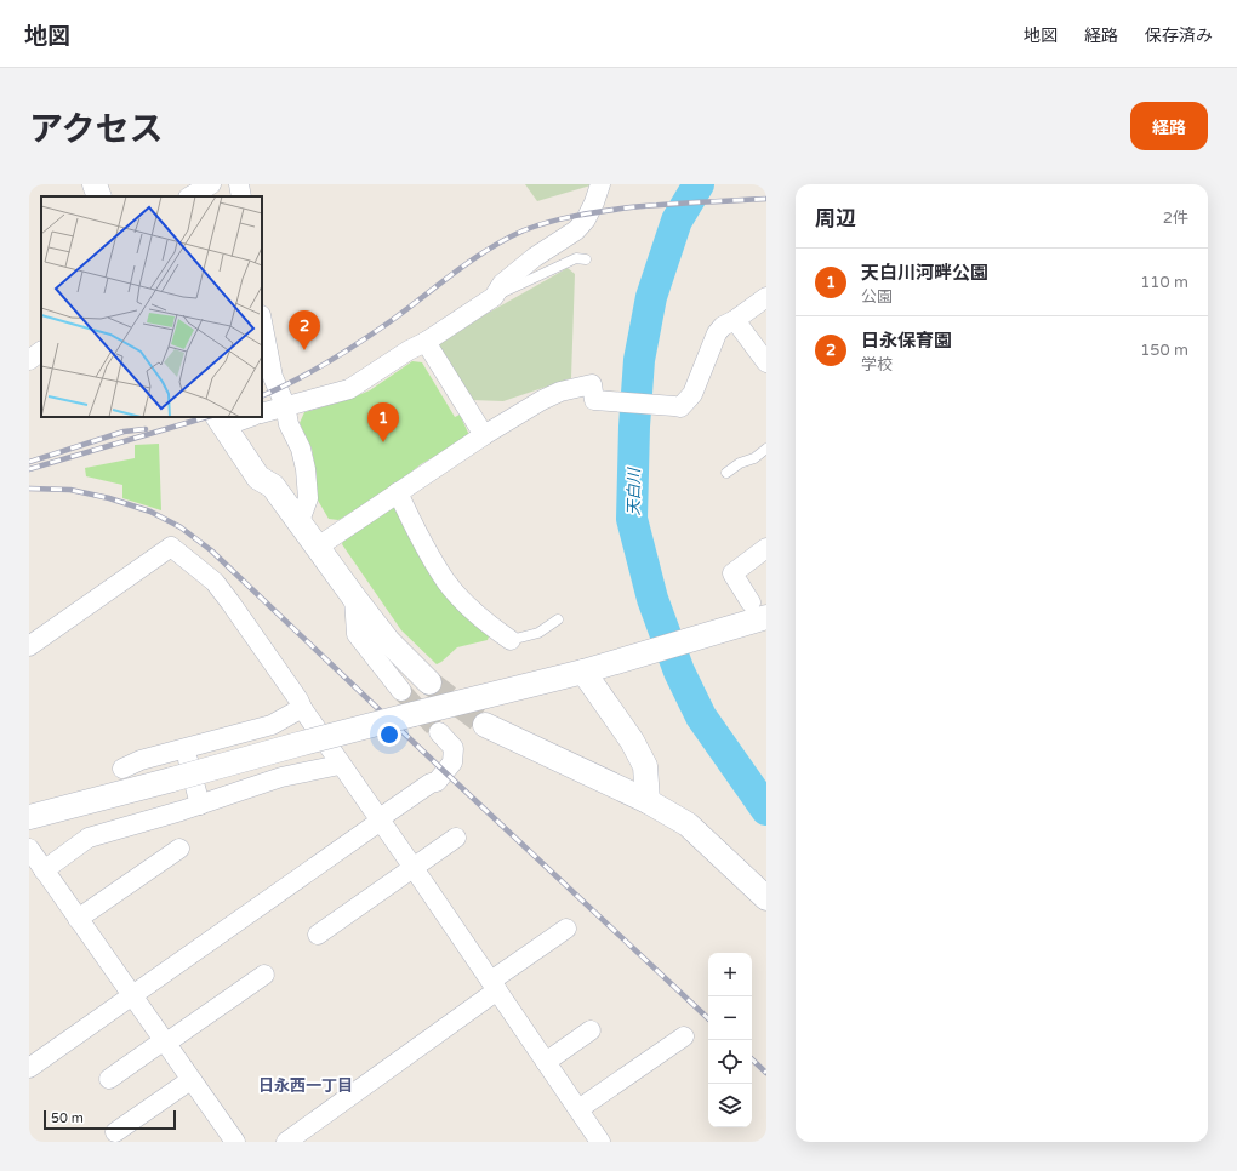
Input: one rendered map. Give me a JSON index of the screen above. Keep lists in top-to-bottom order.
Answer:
{
  "districts": ["日永西一丁目"],
  "water": ["天白川"],
  "scale_bar": "50 m",
  "page": {
    "header": "地図",
    "nav": ["地図", "経路", "保存済み"],
    "title": "アクセス",
    "buttons": "経路",
    "heading": ["周辺", "2件"],
    "list": [
      {
        "mark": "1",
        "name": "天白川河畔公園",
        "note": "公園",
        "value": "110 m"
      },
      {
        "mark": "2",
        "name": "日永保育園",
        "note": "学校",
        "value": "150 m"
      }
    ],
    "pins": ["2", "1"],
    "map_buttons": ["+", "−"],
    "scale": "50 m"
  }
}
